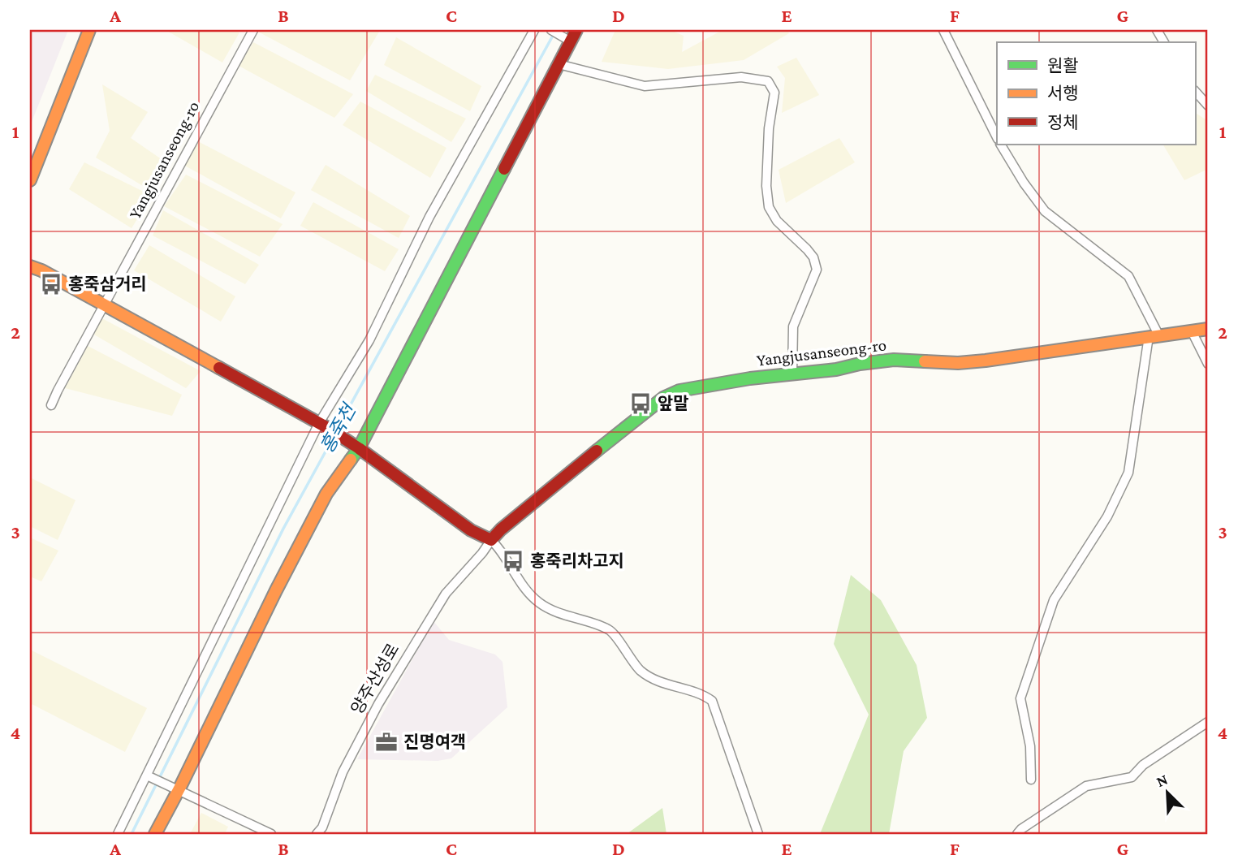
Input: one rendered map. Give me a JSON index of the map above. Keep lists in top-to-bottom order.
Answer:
{
  "streets": {
    "street": ["Yangjusanseong-ro"]
  },
  "water": ["홍죽천"],
  "places": {
    "bus stop": ["홍죽삼거리", "앞말", "홍죽리차고지"],
    "office": ["진명여객"]
  },
  "legend": ["원활", "서행", "정체"],
  "north": "top left",
  "grid": {
    "columns": [
      "A",
      "B",
      "C",
      "D",
      "E",
      "F",
      "G"
    ],
    "rows": [
      "1",
      "2",
      "3",
      "4"
    ]
  }
}
